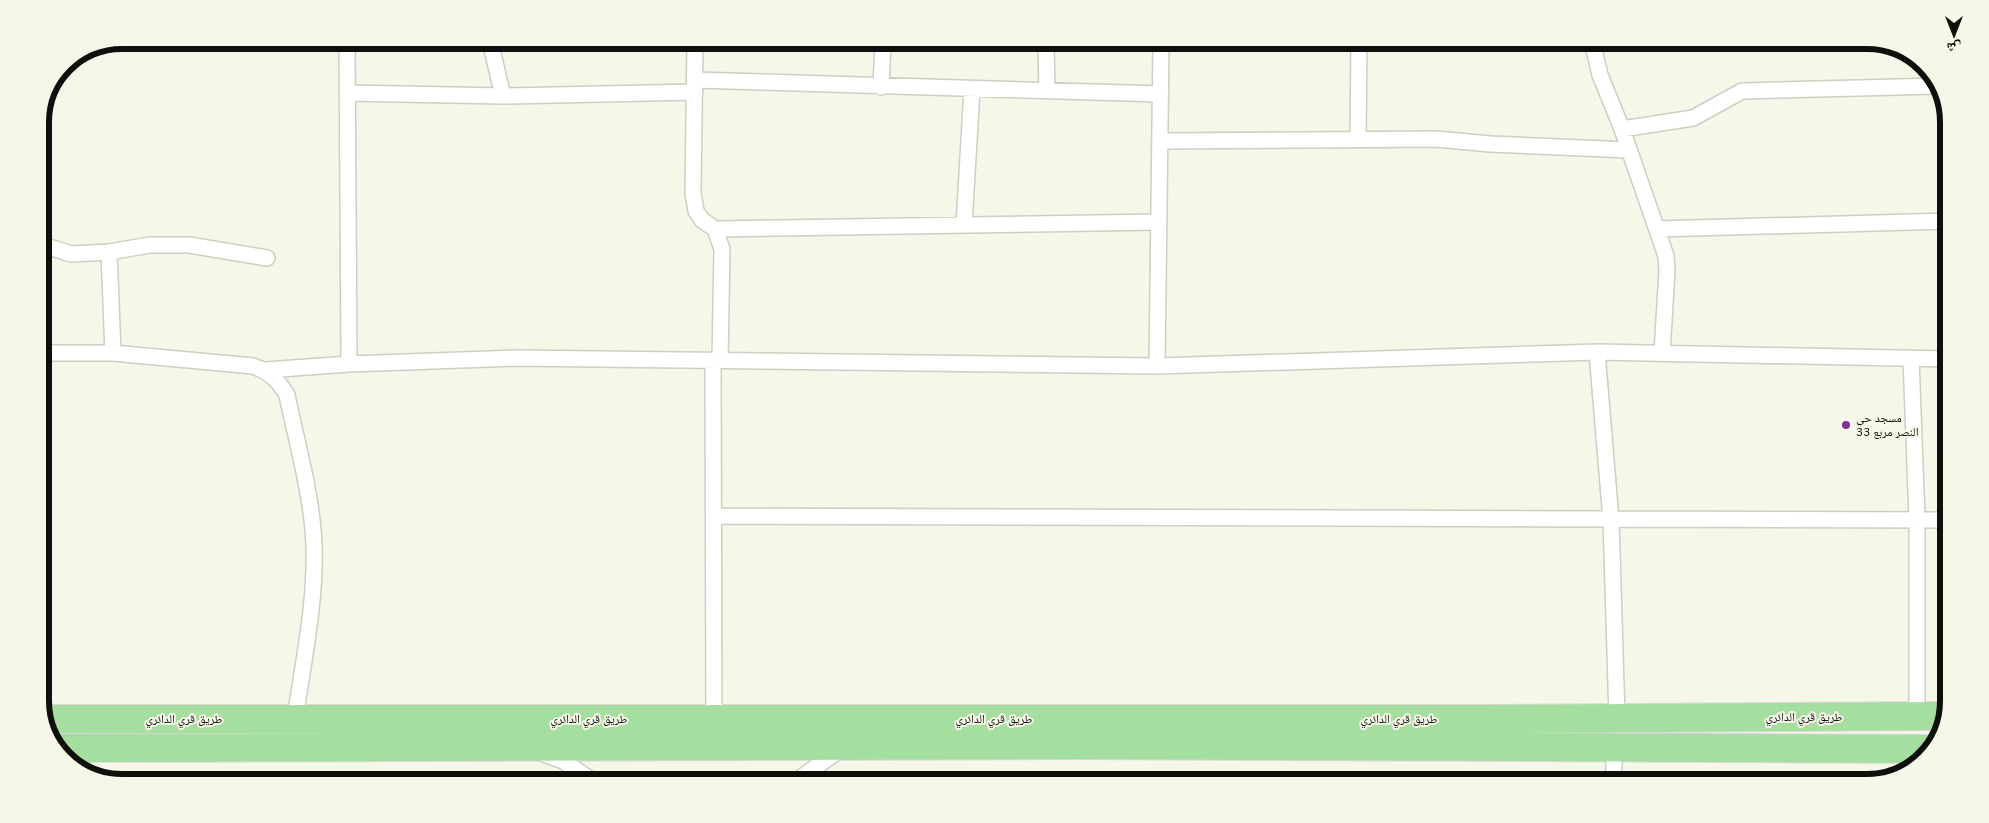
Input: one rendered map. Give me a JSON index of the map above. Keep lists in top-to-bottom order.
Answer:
{
  "streets": {
    "highway": ["طريق قري الدائري"]
  },
  "places": ["مسجد حي النصر مربع 33"],
  "north": "bottom"
}
